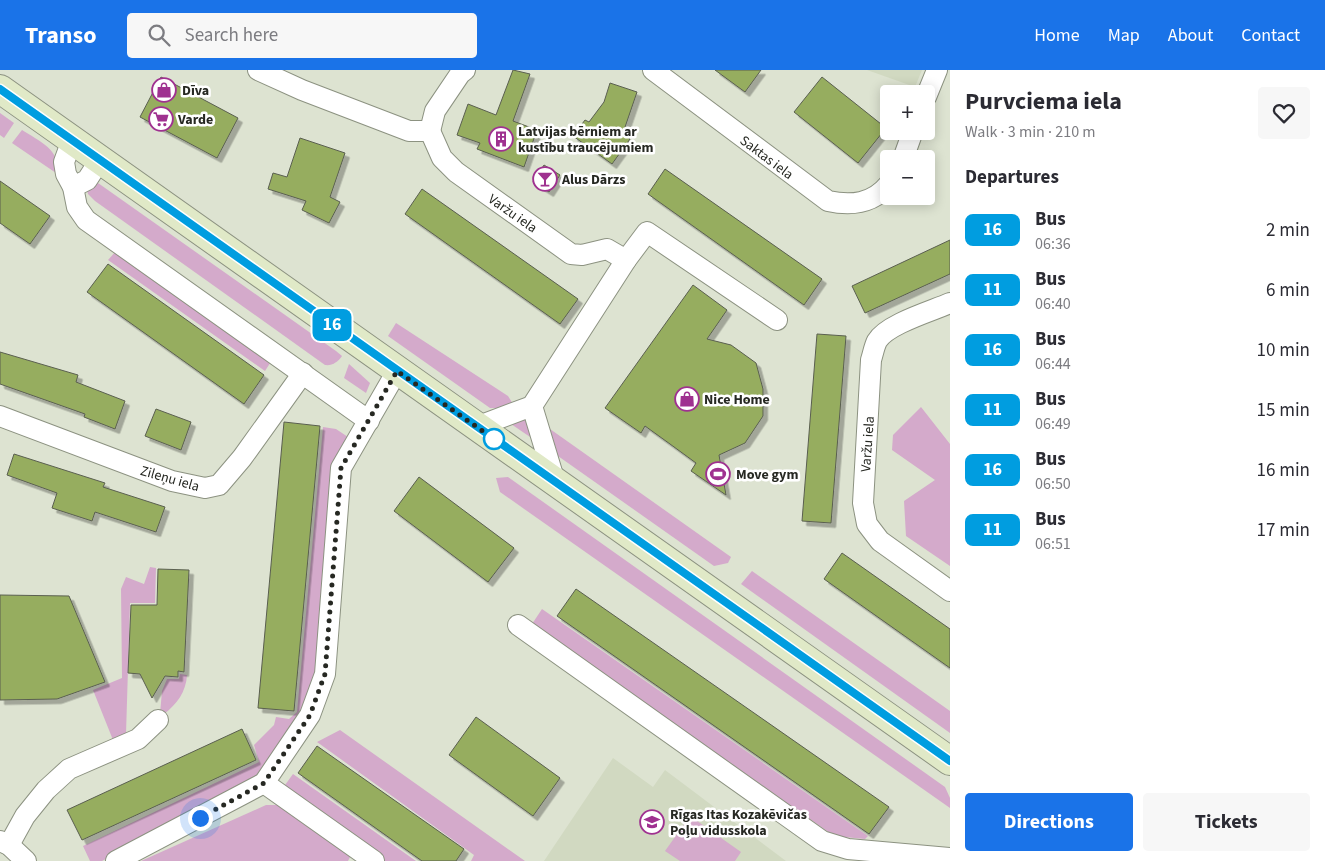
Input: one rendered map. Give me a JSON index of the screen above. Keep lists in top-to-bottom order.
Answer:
{
  "streets": {
    "street": ["Saktas iela", "Varžu iela", "Zileņu iela"]
  },
  "places": {
    "shop": ["Dīva", "Nice Home"],
    "supermarket": ["Varde"],
    "building": ["Latvijas bērniem ar kustību traucējumiem"],
    "bar": ["Alus Dārzs"],
    "sports": ["Move gym"],
    "school or university": ["Rīgas Itas Kozakēvičas Poļu vidusskola"]
  },
  "lines": ["bus line 16"],
  "page": {
    "header": "Transo",
    "search": "Search here",
    "nav": [
      "Home",
      "Map",
      "About",
      "Contact"
    ],
    "on_map": "16",
    "heading": [
      ["Purvciema iela", "Walk · 3 min · 210 m"],
      "Departures"
    ],
    "map_buttons": ["+", "−"],
    "list": [
      {
        "mark": "16",
        "name": "Bus",
        "note": "06:36",
        "value": "2 min"
      },
      {
        "mark": "11",
        "name": "Bus",
        "note": "06:40",
        "value": "6 min"
      },
      {
        "mark": "16",
        "name": "Bus",
        "note": "06:44",
        "value": "10 min"
      },
      {
        "mark": "11",
        "name": "Bus",
        "note": "06:49",
        "value": "15 min"
      },
      {
        "mark": "16",
        "name": "Bus",
        "note": "06:50",
        "value": "16 min"
      },
      {
        "mark": "11",
        "name": "Bus",
        "note": "06:51",
        "value": "17 min"
      }
    ],
    "buttons": ["Directions", "Tickets"]
  }
}
